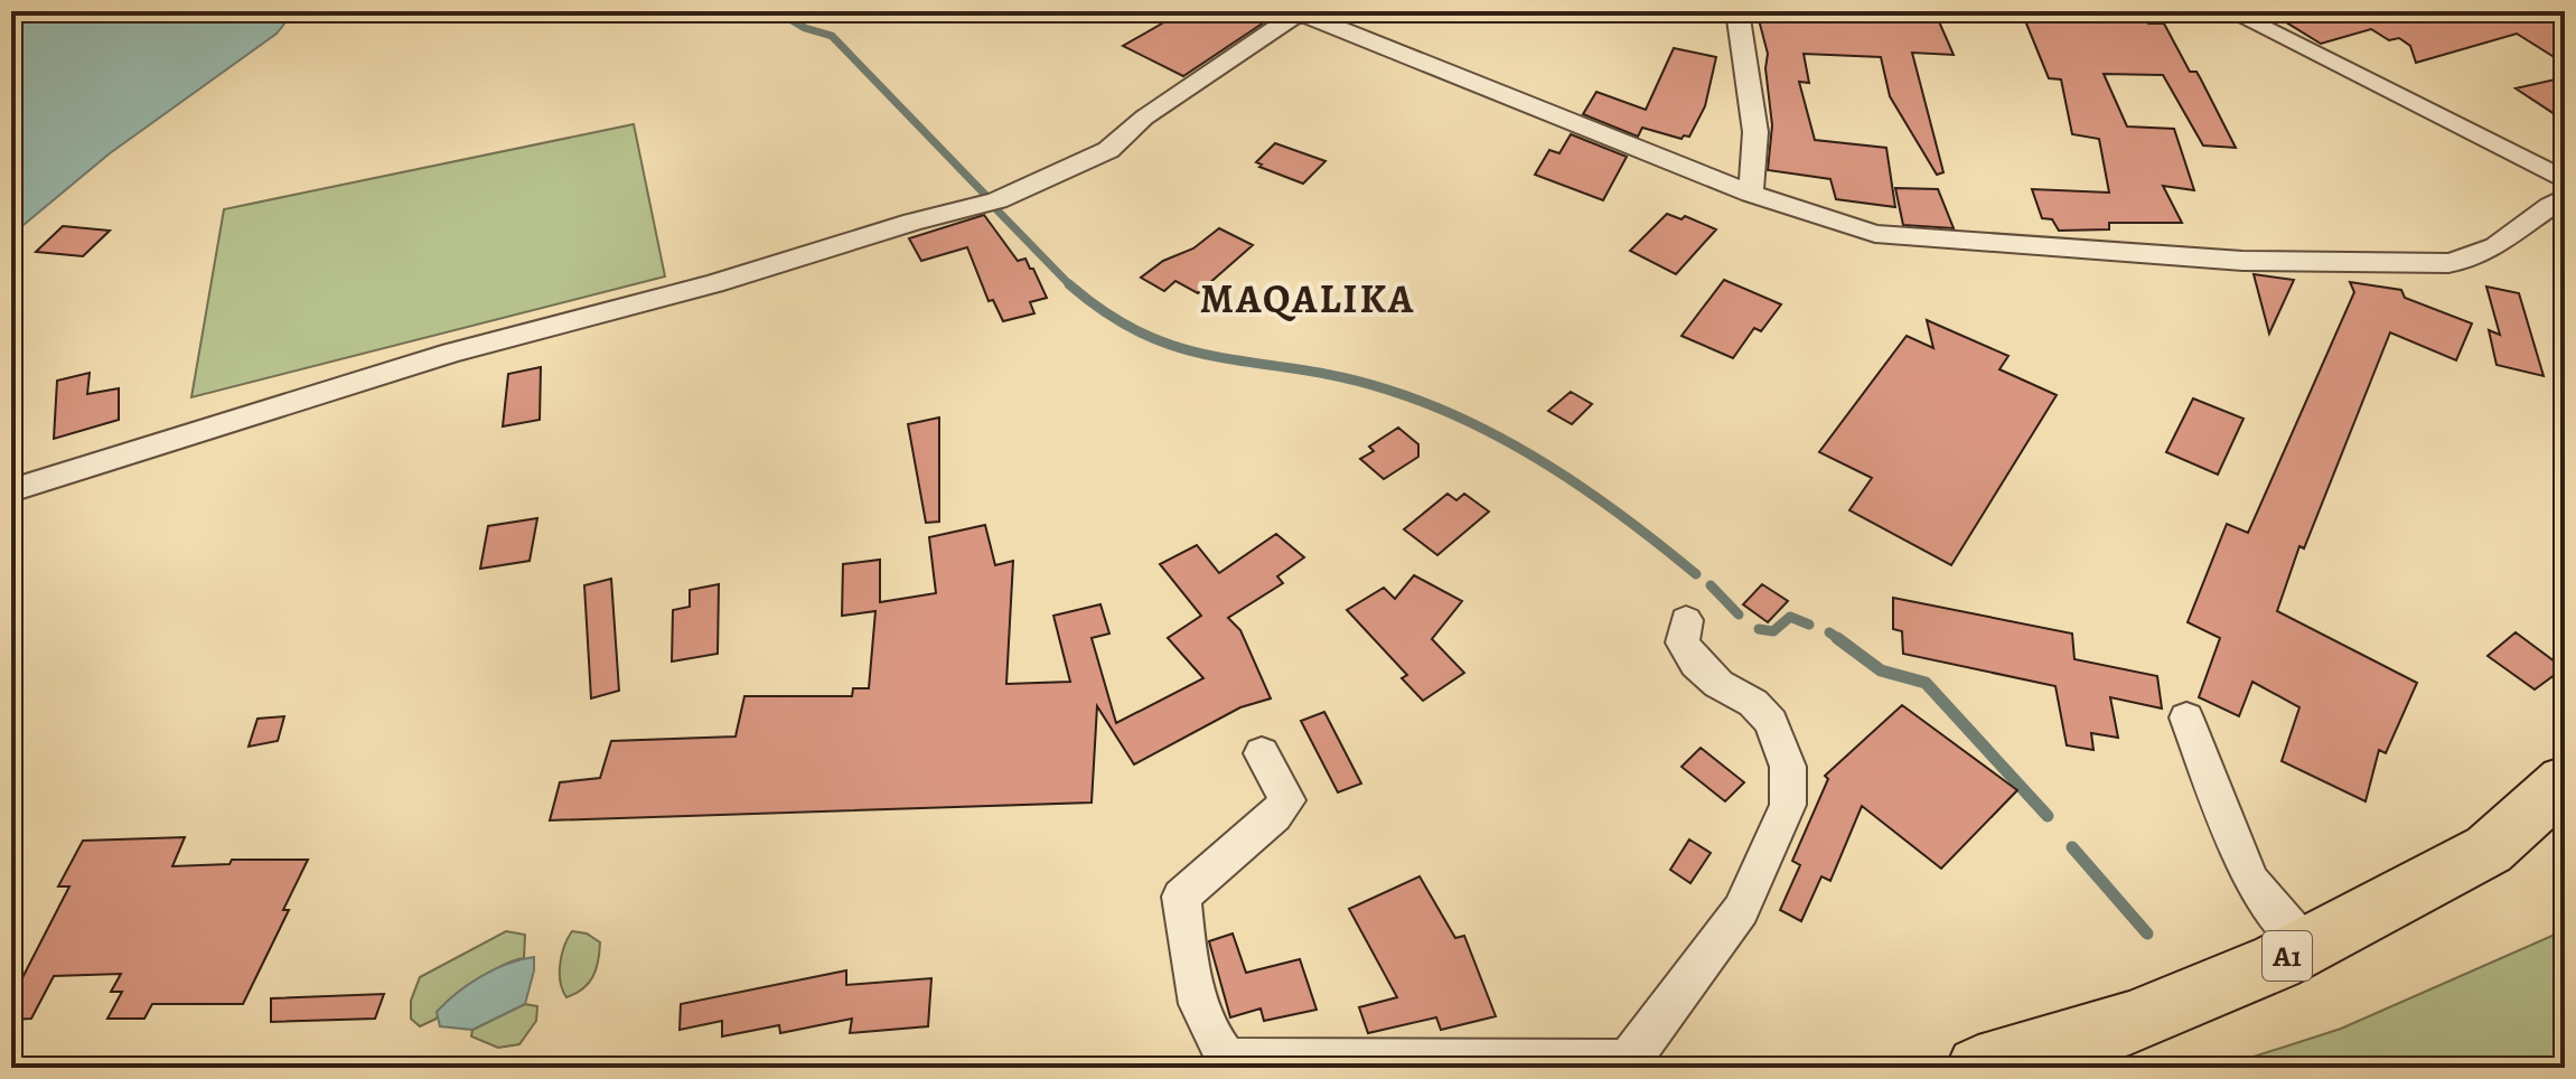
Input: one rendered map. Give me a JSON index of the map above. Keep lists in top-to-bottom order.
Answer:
{
  "streets": {
    "main road": ["A1"]
  },
  "districts": ["MAQALIKA"]
}
